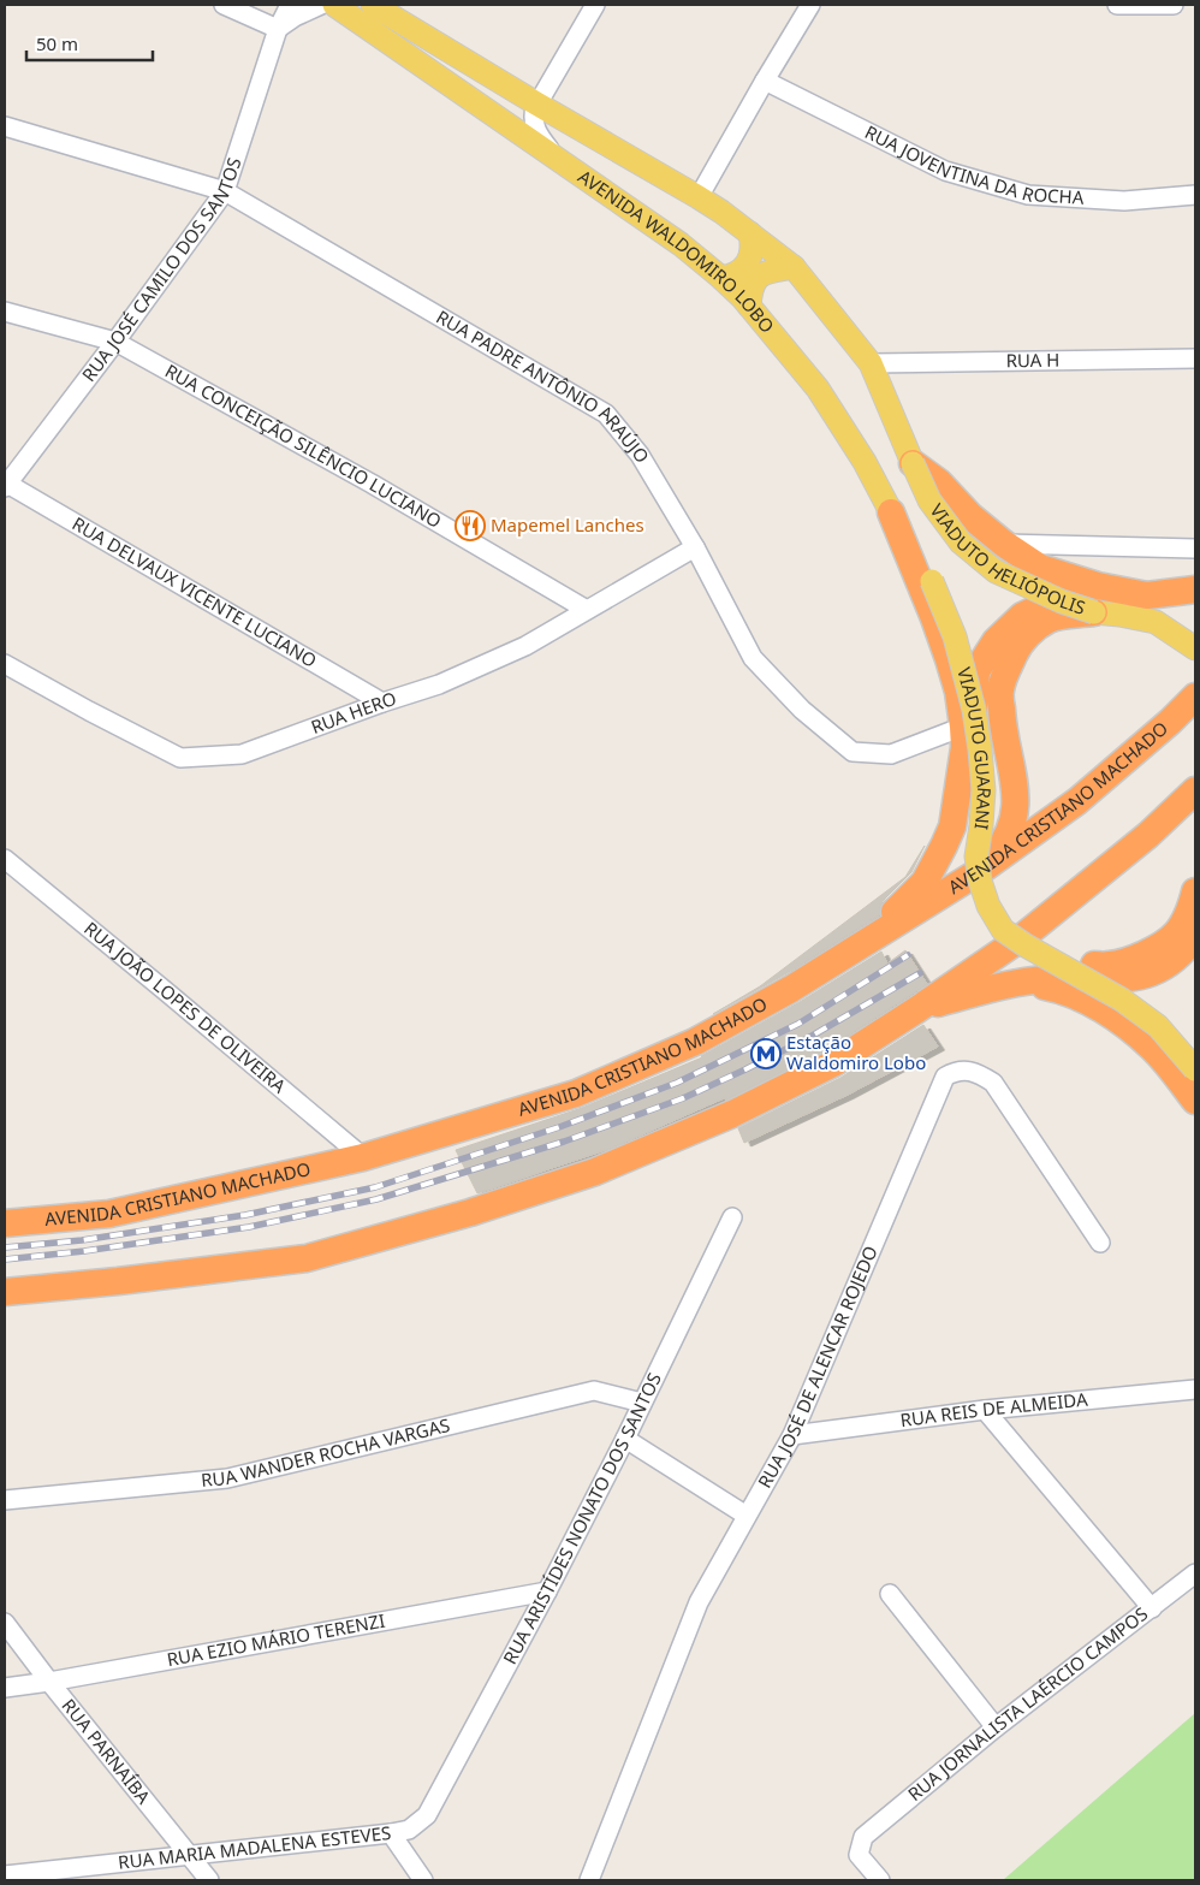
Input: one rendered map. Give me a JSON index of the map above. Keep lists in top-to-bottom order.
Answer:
{
  "streets": {
    "highway": ["AVENIDA CRISTIANO MACHADO"],
    "main road": ["AVENIDA WALDOMIRO LOBO", "VIADUTO HELIÓPOLIS", "VIADUTO GUARANI"],
    "street": [
      "RUA JOVENTINA DA ROCHA",
      "RUA JOSÉ CAMILO DOS SANTOS",
      "RUA H",
      "RUA PADRE ANTÔNIO ARAÚJO",
      "RUA CONCEIÇÃO SILÊNCIO LUCIANO",
      "RUA DELVAUX VICENTE LUCIANO",
      "RUA HERO",
      "RUA JOÃO LOPES DE OLIVEIRA",
      "RUA JOSÉ DE ALENCAR ROJEDO",
      "RUA REIS DE ALMEIDA",
      "RUA WANDER ROCHA VARGAS",
      "RUA ARISTÍDES NONATO DOS SANTOS",
      "RUA EZIO MÁRIO TERENZI",
      "RUA JORNALISTA LAÉRCIO CAMPOS",
      "RUA PARNAÍBA",
      "RUA MARIA MADALENA ESTEVES"
    ]
  },
  "crossings": [
    ["AVENIDA WALDOMIRO LOBO", "VIADUTO GUARANI"],
    ["RUA JOSÉ CAMILO DOS SANTOS", "RUA PADRE ANTÔNIO ARAÚJO"],
    ["RUA JOSÉ CAMILO DOS SANTOS", "RUA CONCEIÇÃO SILÊNCIO LUCIANO"],
    ["RUA JOSÉ CAMILO DOS SANTOS", "RUA DELVAUX VICENTE LUCIANO"],
    ["RUA PADRE ANTÔNIO ARAÚJO", "RUA HERO"],
    ["RUA PADRE ANTÔNIO ARAÚJO", "VIADUTO GUARANI"],
    ["RUA CONCEIÇÃO SILÊNCIO LUCIANO", "RUA HERO"],
    ["RUA DELVAUX VICENTE LUCIANO", "RUA HERO"],
    ["AVENIDA CRISTIANO MACHADO", "RUA JOÃO LOPES DE OLIVEIRA"],
    ["RUA JOSÉ DE ALENCAR ROJEDO", "RUA REIS DE ALMEIDA"],
    ["RUA WANDER ROCHA VARGAS", "RUA ARISTÍDES NONATO DOS SANTOS"],
    ["RUA ARISTÍDES NONATO DOS SANTOS", "RUA EZIO MÁRIO TERENZI"],
    ["RUA ARISTÍDES NONATO DOS SANTOS", "RUA MARIA MADALENA ESTEVES"],
    ["RUA EZIO MÁRIO TERENZI", "RUA PARNAÍBA"],
    ["RUA PARNAÍBA", "RUA MARIA MADALENA ESTEVES"]
  ],
  "places": {
    "restaurant": ["Mapemel Lanches"],
    "metro station": ["Estação Waldomiro Lobo"]
  },
  "scale_bar": "50 m"
}
